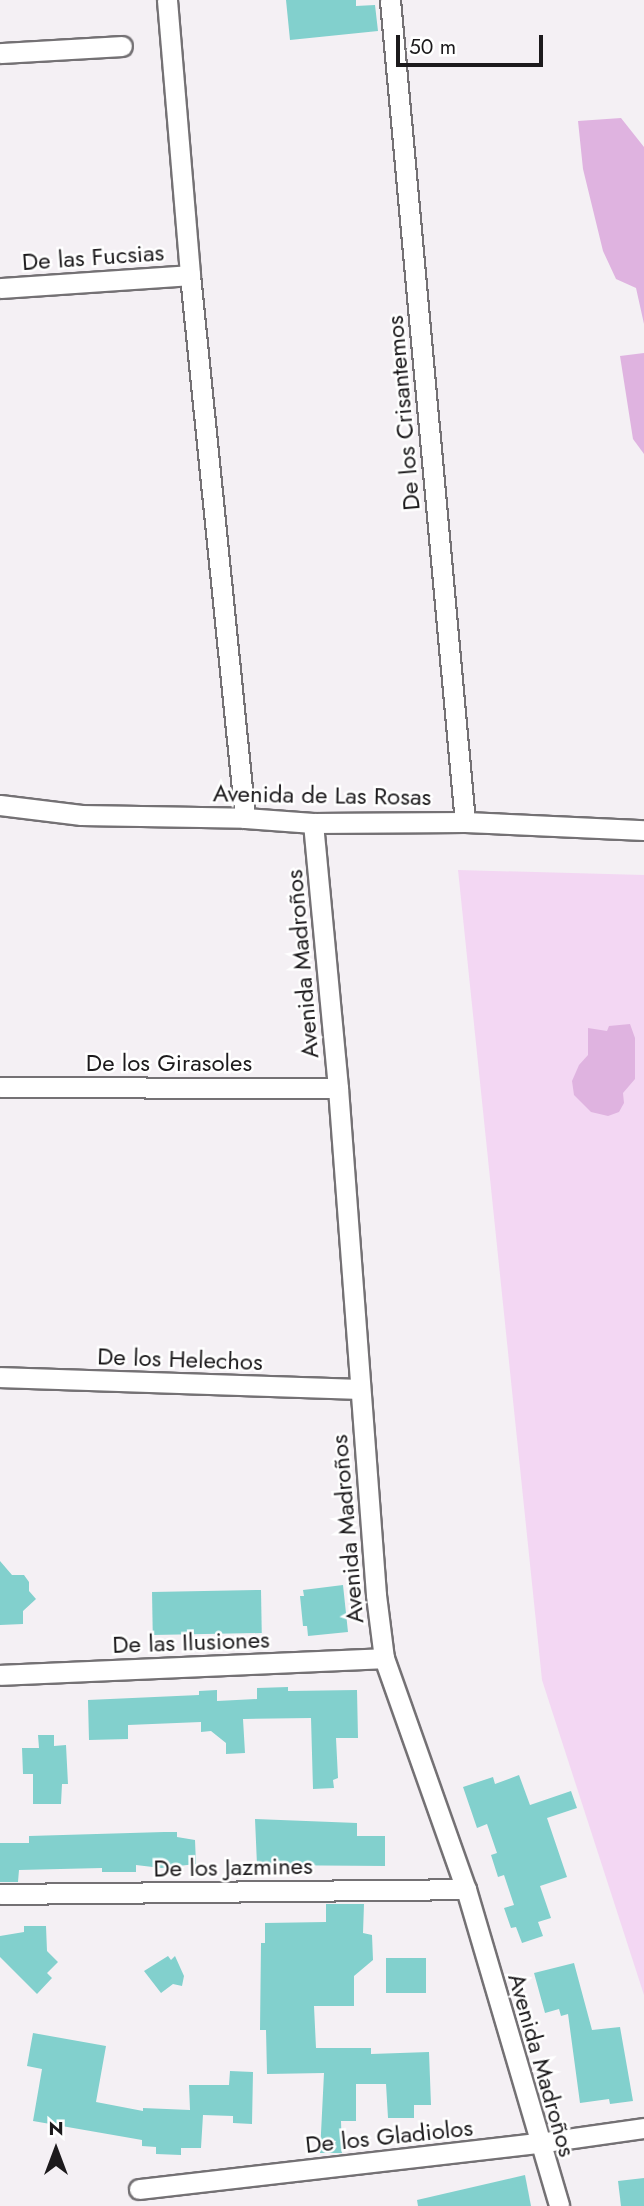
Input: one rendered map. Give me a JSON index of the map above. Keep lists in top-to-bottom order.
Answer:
{
  "streets": {
    "street": [
      "De las Fucsias",
      "De los Crisantemos",
      "Avenida de Las Rosas",
      "Avenida Madroños",
      "De los Girasoles",
      "De los Helechos",
      "De las Ilusiones",
      "De los Jazmines",
      "De los Gladiolos"
    ]
  },
  "crossings": [
    ["De los Crisantemos", "Avenida de Las Rosas"],
    ["Avenida de Las Rosas", "Avenida Madroños"],
    ["Avenida Madroños", "De los Girasoles"],
    ["Avenida Madroños", "De los Helechos"],
    ["Avenida Madroños", "De las Ilusiones"],
    ["Avenida Madroños", "De los Jazmines"],
    ["Avenida Madroños", "De los Gladiolos"]
  ],
  "scale_bar": "50 m",
  "north": "top"
}
